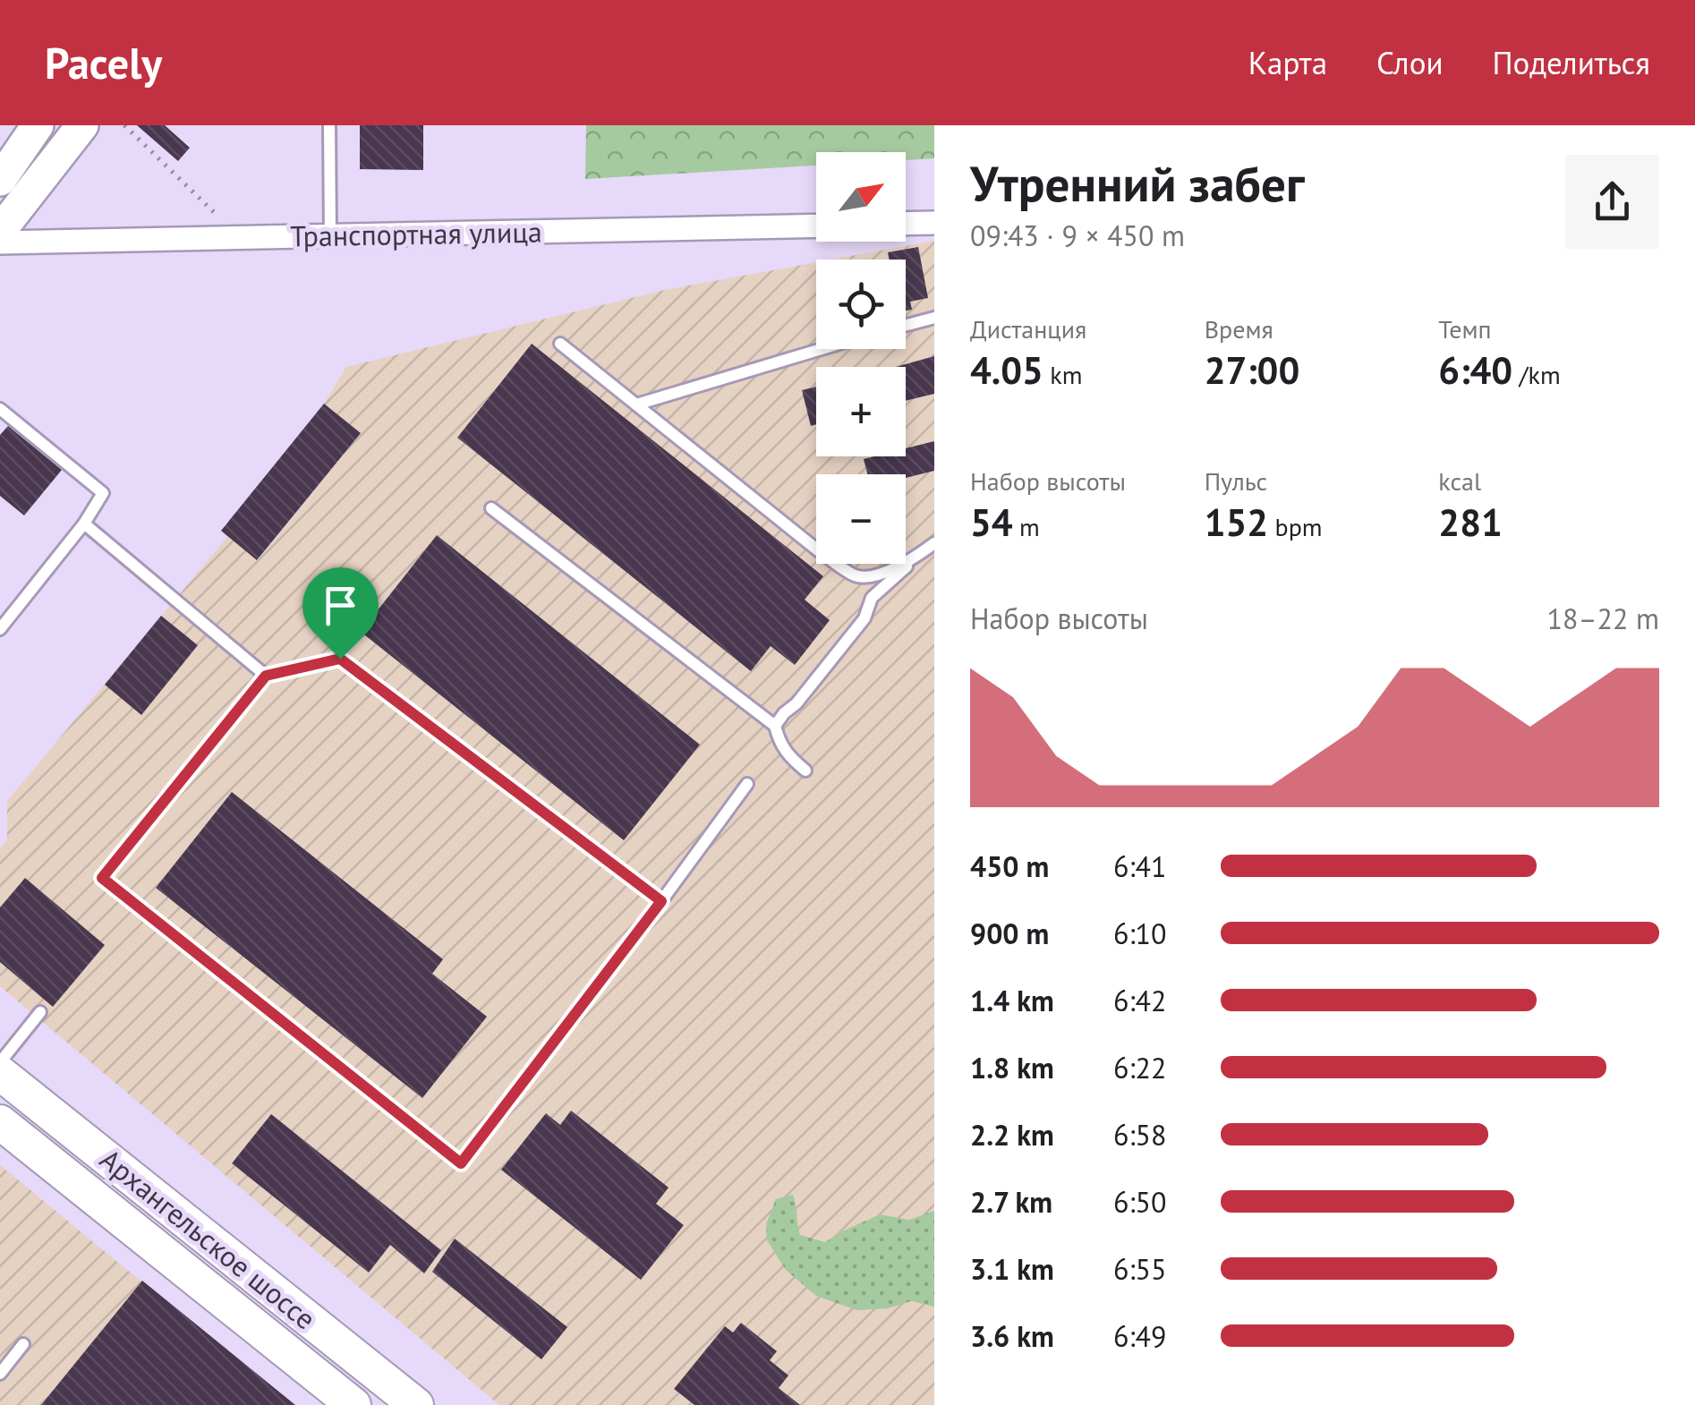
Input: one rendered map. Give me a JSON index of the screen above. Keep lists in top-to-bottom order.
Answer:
{
  "streets": {
    "main road": ["Архангельское шоссе"],
    "street": ["Транспортная улица"]
  },
  "north": "top right",
  "page": {
    "header": "Pacely",
    "nav": ["Карта", "Слои", "Поделиться"],
    "heading": ["Утренний забег", "09:43 · 9 × 450 m"],
    "map_buttons": ["+", "−"],
    "stats": [
      ["Дистанция", "4.05 km"],
      ["Время", "27:00"],
      ["Темп", "6:40 /km"],
      ["Набор высоты", "54 m"],
      ["Пульс", "152 bpm"],
      ["kcal", "281"]
    ],
    "chart": ["Набор высоты", "18–22 m"],
    "list": [
      {
        "name": "450 m",
        "note": "6:41"
      },
      {
        "name": "900 m",
        "note": "6:10"
      },
      {
        "name": "1.4 km",
        "note": "6:42"
      },
      {
        "name": "1.8 km",
        "note": "6:22"
      },
      {
        "name": "2.2 km",
        "note": "6:58"
      },
      {
        "name": "2.7 km",
        "note": "6:50"
      },
      {
        "name": "3.1 km",
        "note": "6:55"
      },
      {
        "name": "3.6 km",
        "note": "6:49"
      }
    ]
  }
}
